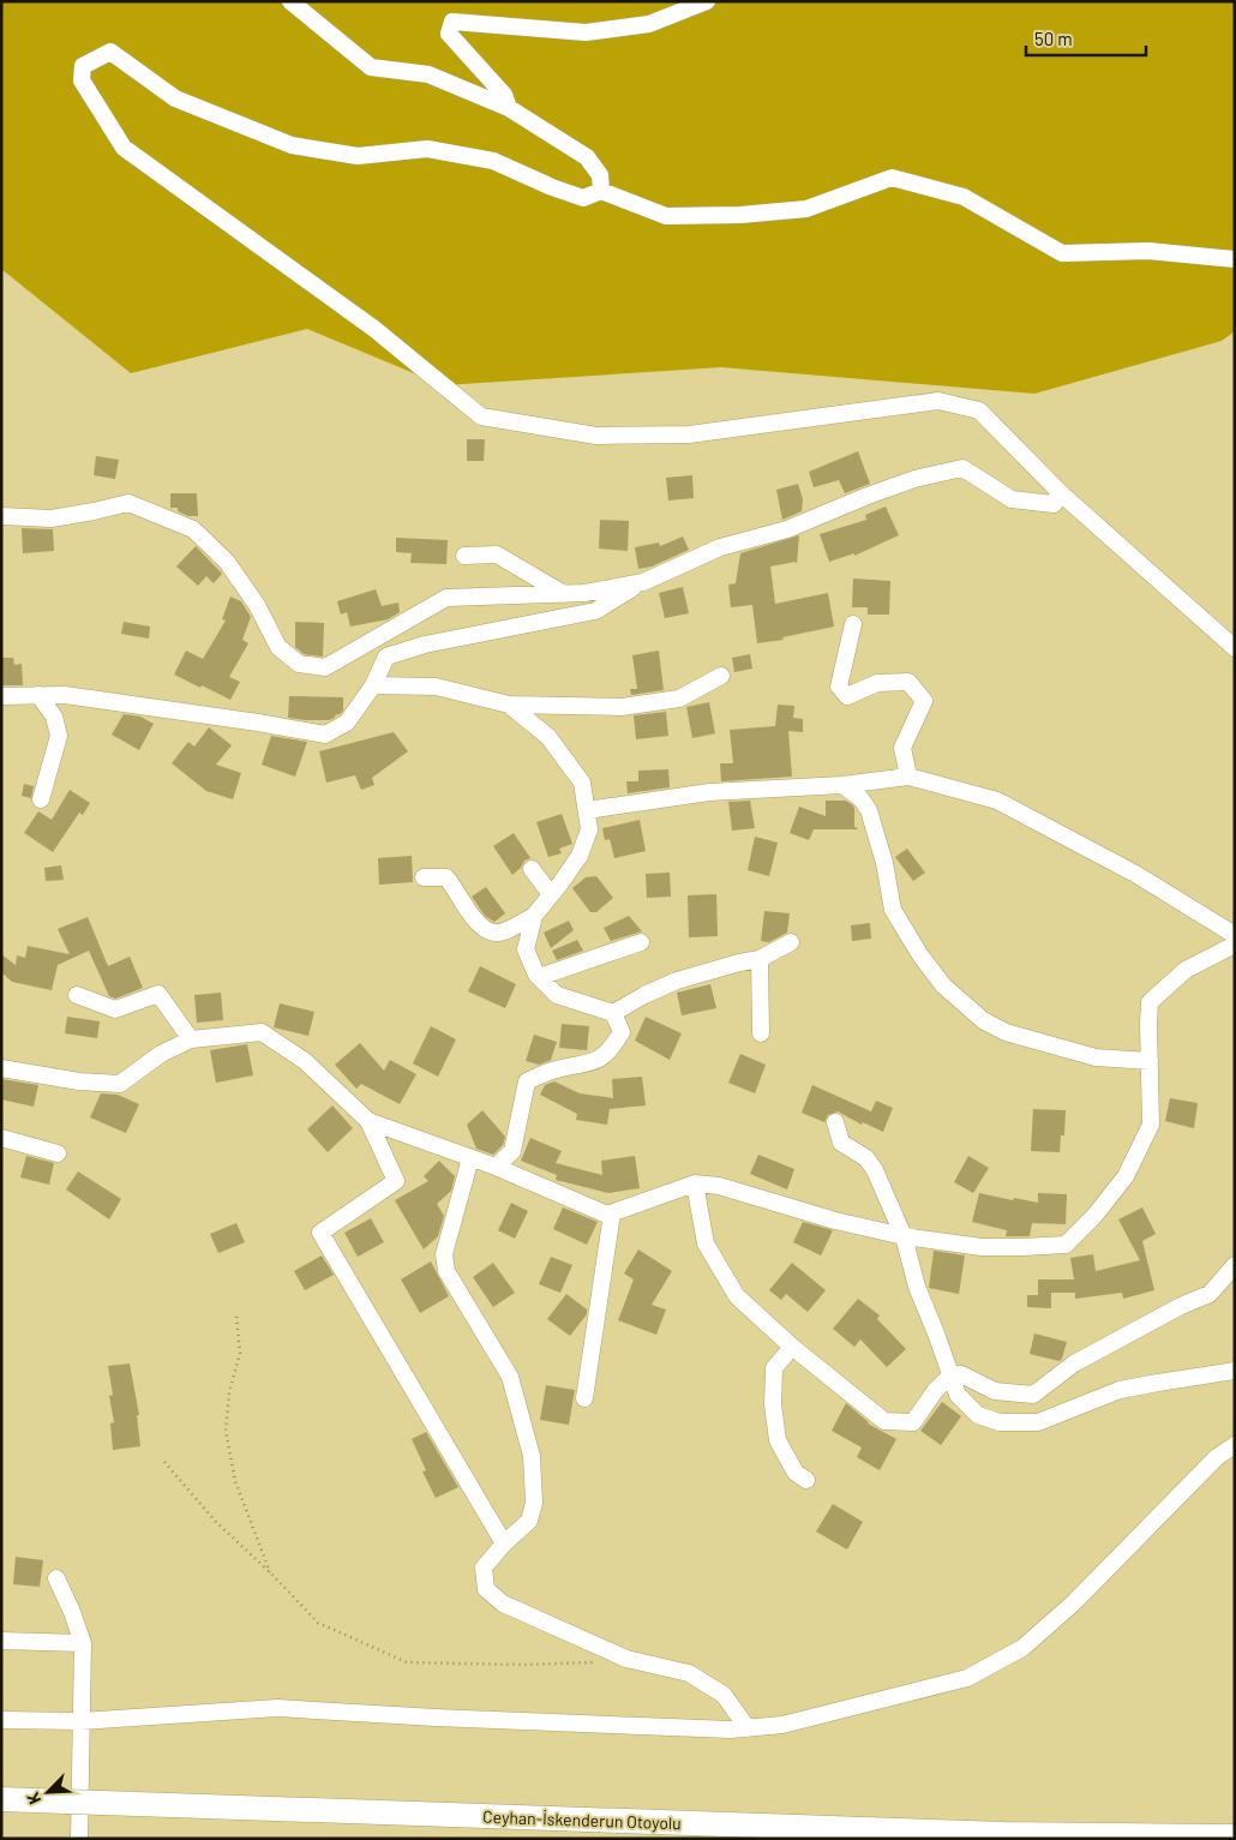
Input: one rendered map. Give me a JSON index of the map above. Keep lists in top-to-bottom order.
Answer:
{
  "streets": {
    "highway": ["Ceyhan-İskenderun Otoyolu"]
  },
  "scale_bar": "50 m",
  "north": "bottom left"
}
